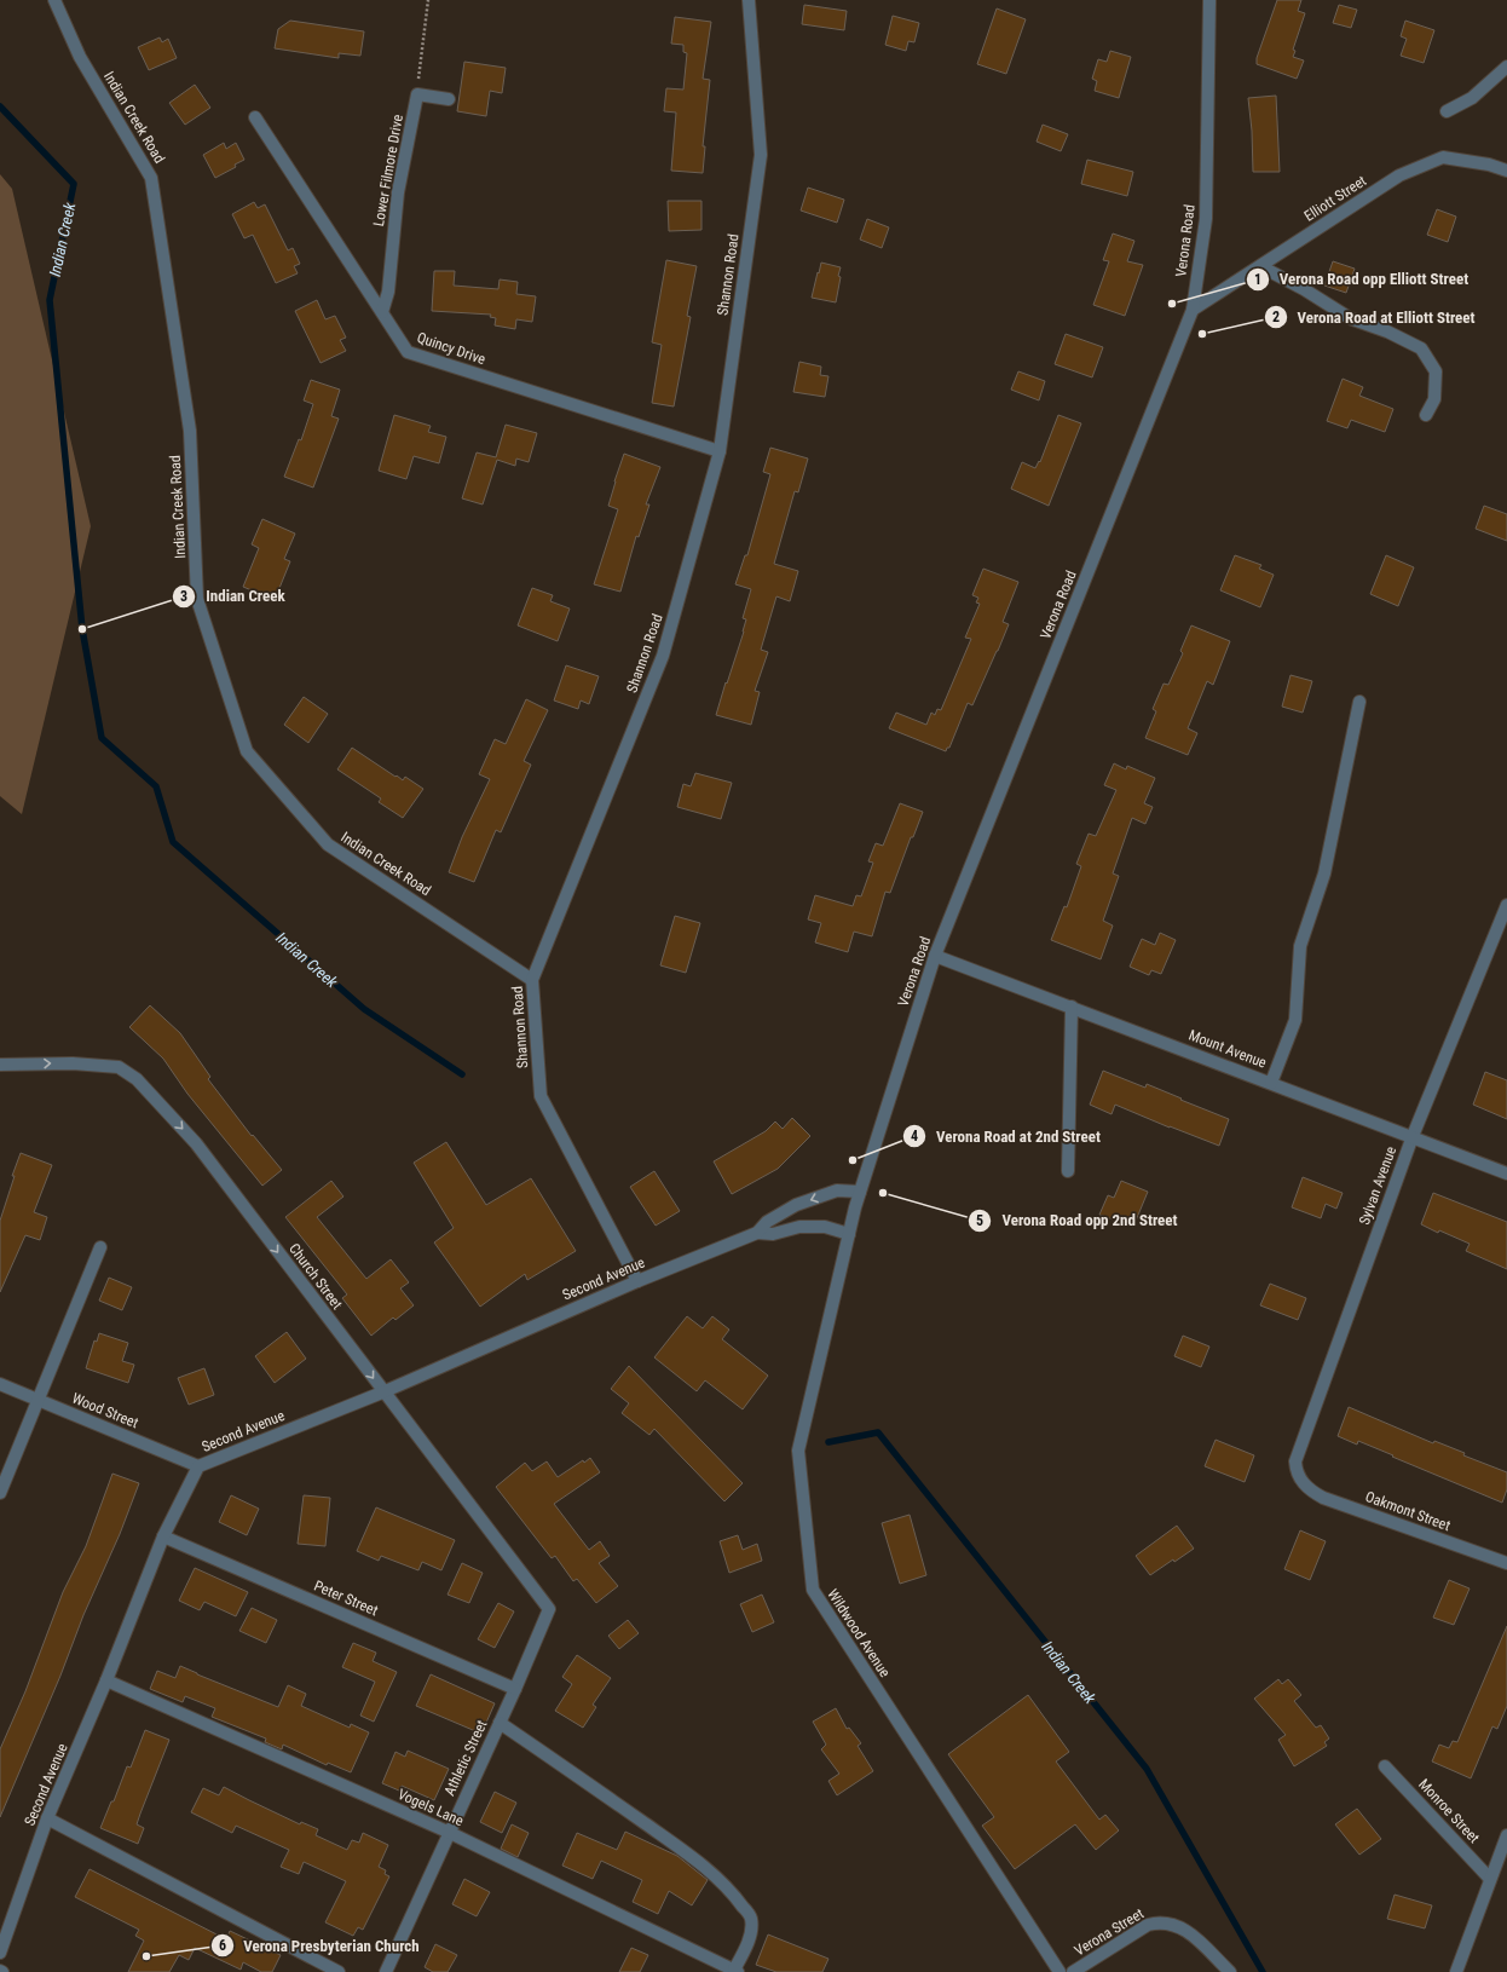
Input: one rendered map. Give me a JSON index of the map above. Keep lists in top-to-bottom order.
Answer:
{
  "streets": {
    "street": [
      "Indian Creek Road",
      "Lower Filmore Drive",
      "Elliott Street",
      "Verona Road",
      "Shannon Road",
      "Quincy Drive",
      "Mount Avenue",
      "Sylvan Avenue",
      "Church Street",
      "Second Avenue",
      "Wood Street",
      "Oakmont Street",
      "Peter Street",
      "Wildwood Avenue",
      "Athletic Street",
      "Vogels Lane",
      "Monroe Street",
      "Verona Street"
    ]
  },
  "crossings": [
    ["Indian Creek Road", "Shannon Road"],
    ["Lower Filmore Drive", "Quincy Drive"],
    ["Elliott Street", "Verona Road"],
    ["Verona Road", "Mount Avenue"],
    ["Verona Road", "Second Avenue"],
    ["Verona Road", "Wildwood Avenue"],
    ["Shannon Road", "Quincy Drive"],
    ["Shannon Road", "Second Avenue"],
    ["Mount Avenue", "Sylvan Avenue"],
    ["Sylvan Avenue", "Oakmont Street"],
    ["Church Street", "Second Avenue"],
    ["Church Street", "Athletic Street"],
    ["Second Avenue", "Wood Street"],
    ["Second Avenue", "Peter Street"],
    ["Second Avenue", "Wildwood Avenue"],
    ["Second Avenue", "Vogels Lane"],
    ["Peter Street", "Athletic Street"],
    ["Athletic Street", "Vogels Lane"]
  ],
  "one_way": ["Church Street"],
  "water": ["Indian Creek"],
  "places": [
    "Verona Road opp Elliott Street",
    "Verona Road at Elliott Street",
    "Indian Creek",
    "Verona Road at 2nd Street",
    "Verona Road opp 2nd Street",
    "Verona Presbyterian Church"
  ]
}
